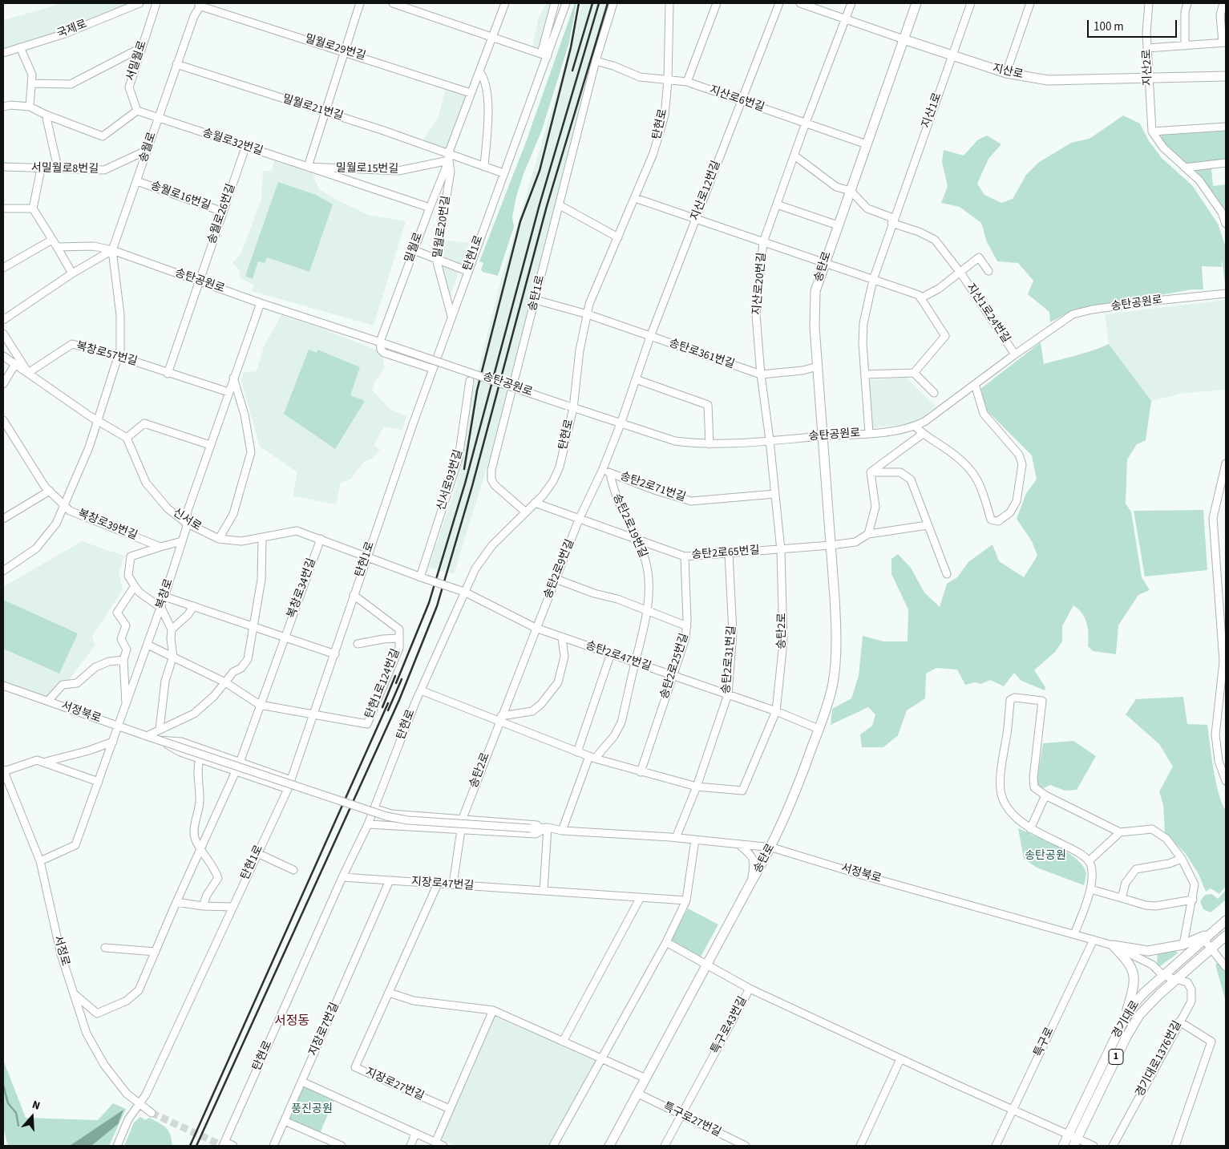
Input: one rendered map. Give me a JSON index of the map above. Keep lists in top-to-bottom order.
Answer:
{
  "streets": {
    "main road": [
      "지산로",
      "송탄로",
      "경기대로",
      "1"
    ],
    "street": [
      "국제로",
      "밀월로29번길",
      "서밀월로",
      "지산2로",
      "지산로6번길",
      "밀월로21번길",
      "지산1로",
      "탄현로",
      "송월로32번길",
      "송월로",
      "서밀월로8번길",
      "밀월로15번길",
      "지산로12번길",
      "송월로16번길",
      "송월로26번길",
      "밀월로20번길",
      "밀월로",
      "탄현1로",
      "송탄공원로",
      "지산로20번길",
      "송탄1로",
      "지산1로24번길",
      "복창로57번길",
      "송탄로361번길",
      "신서로93번길",
      "송탄2로71번길",
      "신서로",
      "복창로39번길",
      "송탄2로19번길",
      "송탄2로65번길",
      "송탄2로9번길",
      "복창로34번길",
      "복창로",
      "송탄2로",
      "송탄2로47번길",
      "송탄2로31번길",
      "송탄2로25번길",
      "탄현1로124번길",
      "서정북로",
      "지장로47번길",
      "서정로",
      "특구로43번길",
      "지장로7번길",
      "특구로",
      "경기대로1376번길",
      "지장로27번길",
      "특구로27번길"
    ]
  },
  "crossings": [
    ["밀월로29번길", "송월로"],
    ["밀월로29번길", "밀월로"],
    ["서밀월로", "송월로32번길"],
    ["지산2로", "지산로"],
    ["지산로", "지산1로"],
    ["지산로", "송탄로"],
    ["지산로", "지산로20번길"],
    ["지산로6번길", "탄현로"],
    ["지산로6번길", "지산로12번길"],
    ["지산로6번길", "송탄로"],
    ["지산로6번길", "지산로20번길"],
    ["밀월로21번길", "송월로"],
    ["밀월로21번길", "밀월로15번길"],
    ["밀월로21번길", "밀월로20번길"],
    ["밀월로21번길", "밀월로"],
    ["지산1로", "송탄공원로"],
    ["지산1로", "지산1로24번길"],
    ["탄현로", "송탄공원로"],
    ["탄현로", "송탄1로"],
    ["탄현로", "송탄로361번길"],
    ["탄현로", "신서로"],
    ["탄현로", "송탄2로65번길"],
    ["탄현로", "송탄2로"],
    ["탄현로", "송탄2로47번길"],
    ["탄현로", "지장로47번길"],
    ["송월로32번길", "송월로"],
    ["송월로32번길", "밀월로15번길"],
    ["송월로32번길", "송월로26번길"],
    ["송월로", "서밀월로8번길"],
    ["송월로", "송월로16번길"],
    ["송월로", "송탄공원로"],
    ["밀월로15번길", "밀월로20번길"],
    ["밀월로15번길", "밀월로"],
    ["지산로12번길", "송탄공원로"],
    ["지산로12번길", "송탄로361번길"],
    ["지산로12번길", "송탄2로9번길"],
    ["송월로16번길", "송월로26번길"],
    ["송월로26번길", "송탄공원로"],
    ["밀월로20번길", "밀월로"],
    ["밀월로20번길", "탄현1로"],
    ["밀월로", "송탄공원로"],
    ["탄현1로", "신서로"],
    ["탄현1로", "탄현1로124번길"],
    ["탄현1로", "서정로"],
    ["송탄로", "송탄공원로"],
    ["송탄로", "송탄로361번길"],
    ["송탄로", "서정북로"],
    ["송탄로", "특구로27번길"],
    ["송탄공원로", "지산로20번길"],
    ["송탄공원로", "지산1로24번길"],
    ["송탄공원로", "송탄2로9번길"],
    ["송탄공원로", "복창로"],
    ["송탄공원로", "송탄2로"],
    ["지산로20번길", "송탄로361번길"],
    ["지산로20번길", "송탄2로"],
    ["복창로57번길", "복창로"],
    ["신서로93번길", "신서로"],
    ["송탄2로71번길", "송탄2로19번길"],
    ["송탄2로71번길", "송탄2로9번길"],
    ["송탄2로71번길", "송탄2로"],
    ["신서로", "복창로34번길"],
    ["신서로", "복창로"],
    ["신서로", "송탄2로47번길"],
    ["복창로39번길", "복창로"],
    ["송탄2로19번길", "송탄2로65번길"],
    ["송탄2로19번길", "송탄2로"],
    ["송탄2로19번길", "송탄2로47번길"],
    ["송탄2로65번길", "송탄2로9번길"],
    ["송탄2로65번길", "송탄2로"],
    ["송탄2로65번길", "송탄2로31번길"],
    ["송탄2로65번길", "송탄2로25번길"],
    ["송탄2로9번길", "송탄2로"],
    ["송탄2로9번길", "송탄2로47번길"],
    ["복창로34번길", "서정로"],
    ["복창로", "서정북로"],
    ["복창로", "서정로"],
    ["송탄2로", "송탄2로47번길"],
    ["송탄2로", "송탄2로31번길"],
    ["송탄2로", "송탄2로25번길"],
    ["송탄2로47번길", "송탄2로31번길"],
    ["송탄2로47번길", "송탄2로25번길"],
    ["서정북로", "경기대로"],
    ["서정북로", "특구로"],
    ["서정북로", "경기대로1376번길"],
    ["지장로47번길", "지장로7번길"],
    ["지장로47번길", "지장로27번길"],
    ["경기대로", "특구로43번길"],
    ["경기대로", "경기대로1376번길"],
    ["특구로43번길", "특구로"],
    ["특구로43번길", "특구로27번길"]
  ],
  "districts": ["서정동"],
  "parks": ["송탄공원", "풍진공원"],
  "scale_bar": "100 m",
  "north": "top"
}
